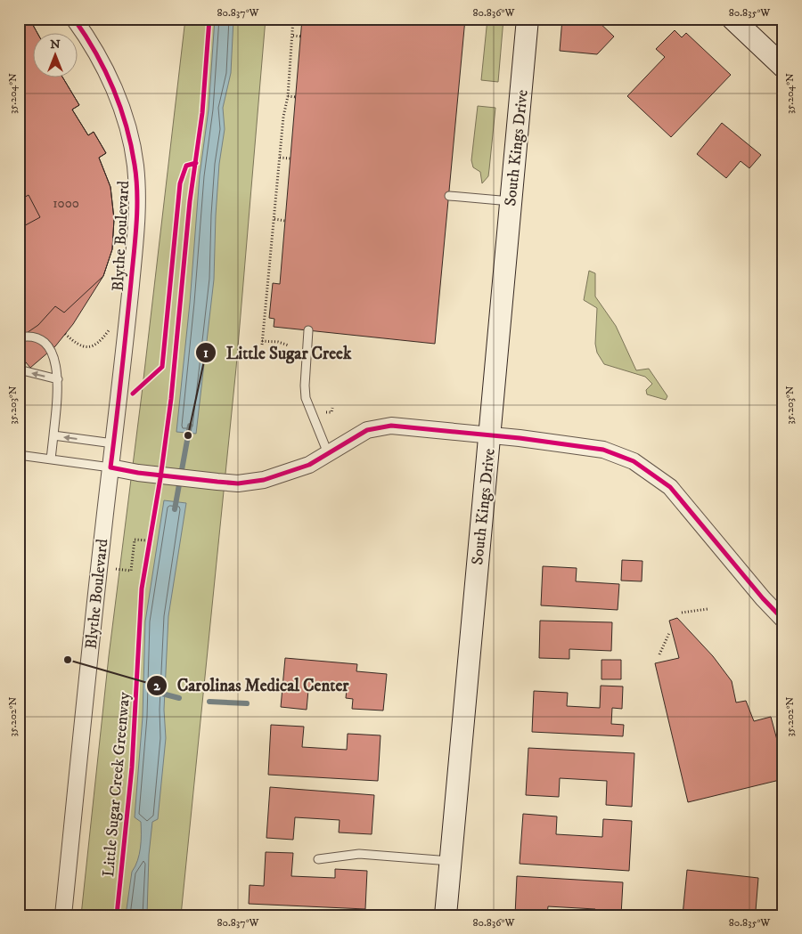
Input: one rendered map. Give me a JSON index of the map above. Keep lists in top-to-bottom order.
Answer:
{
  "streets": {
    "street": ["South Kings Drive", "Blythe Boulevard"],
    "cycle path": ["Little Sugar Creek Greenway"]
  },
  "places": ["Little Sugar Creek", "Carolinas Medical Center"],
  "house_numbers": ["1000"],
  "north": "top",
  "coordinates": [
    "80.837°W",
    "80.836°W",
    "80.835°W",
    "35.204°N",
    "35.203°N",
    "35.202°N"
  ]
}
